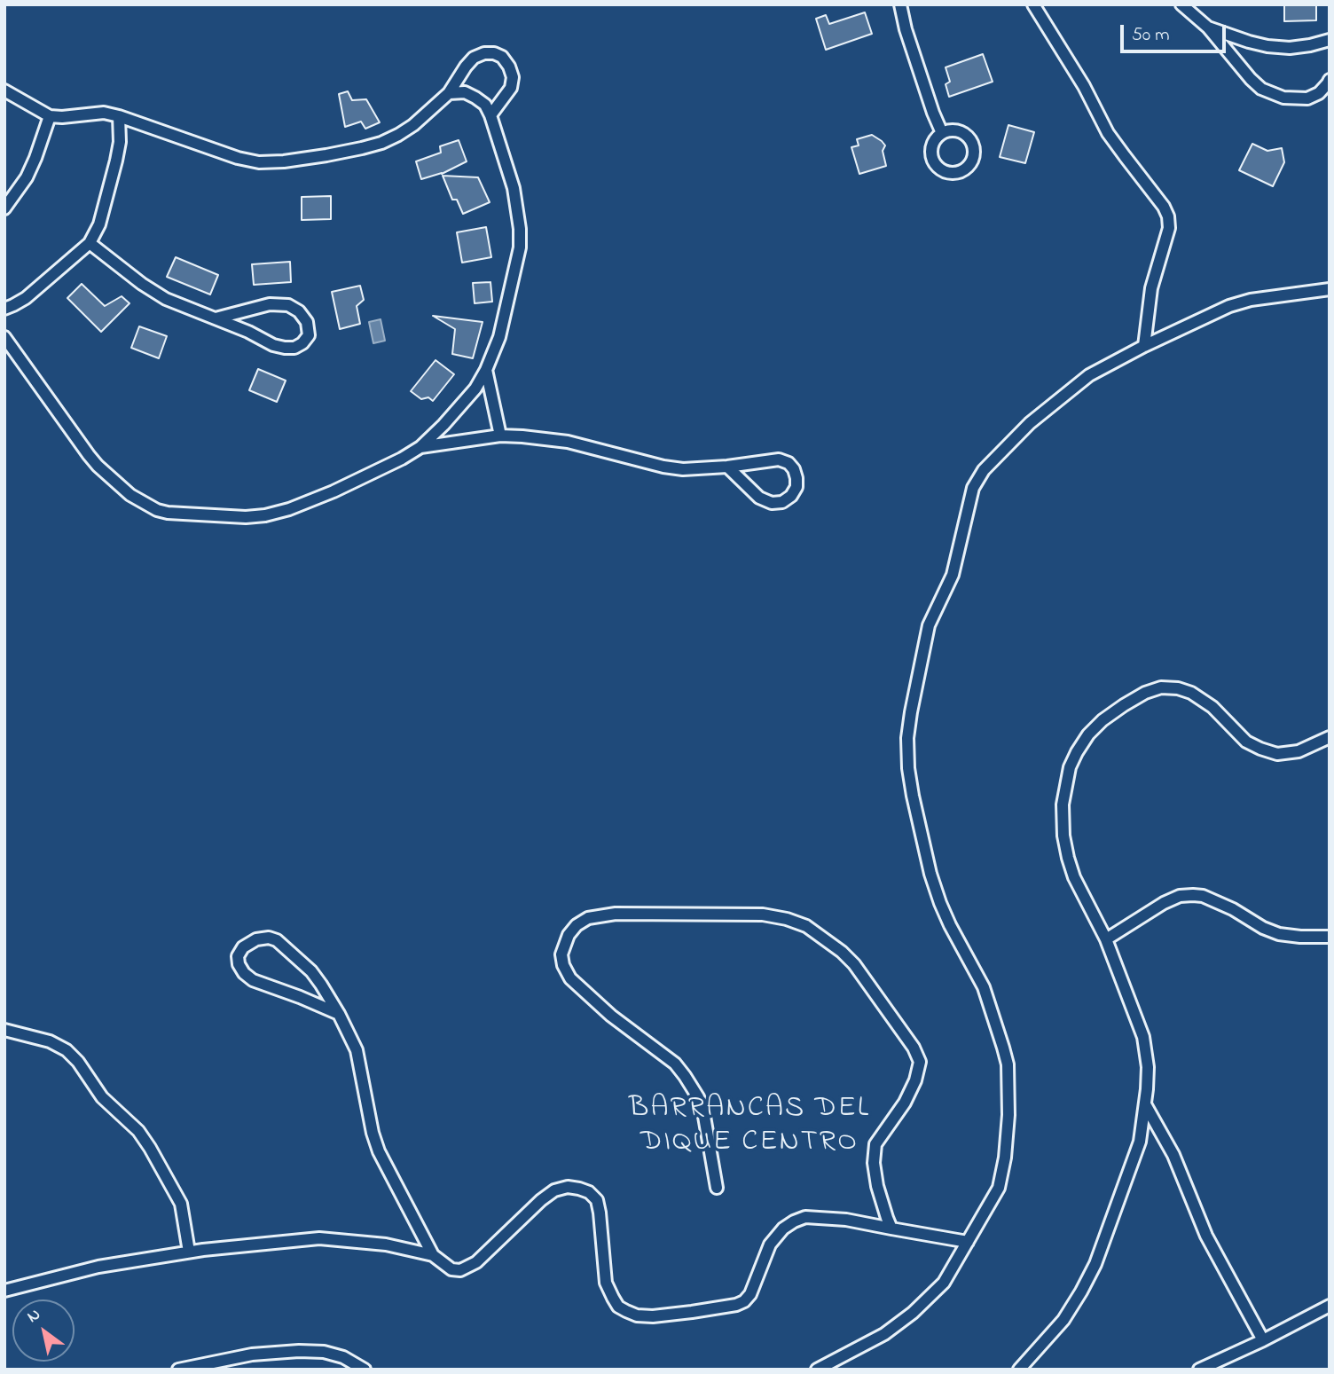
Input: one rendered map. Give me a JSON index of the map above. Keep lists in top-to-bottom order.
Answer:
{
  "districts": ["BARRANCAS DEL DIQUE CENTRO"],
  "scale_bar": "50 m",
  "north": "top left"
}
